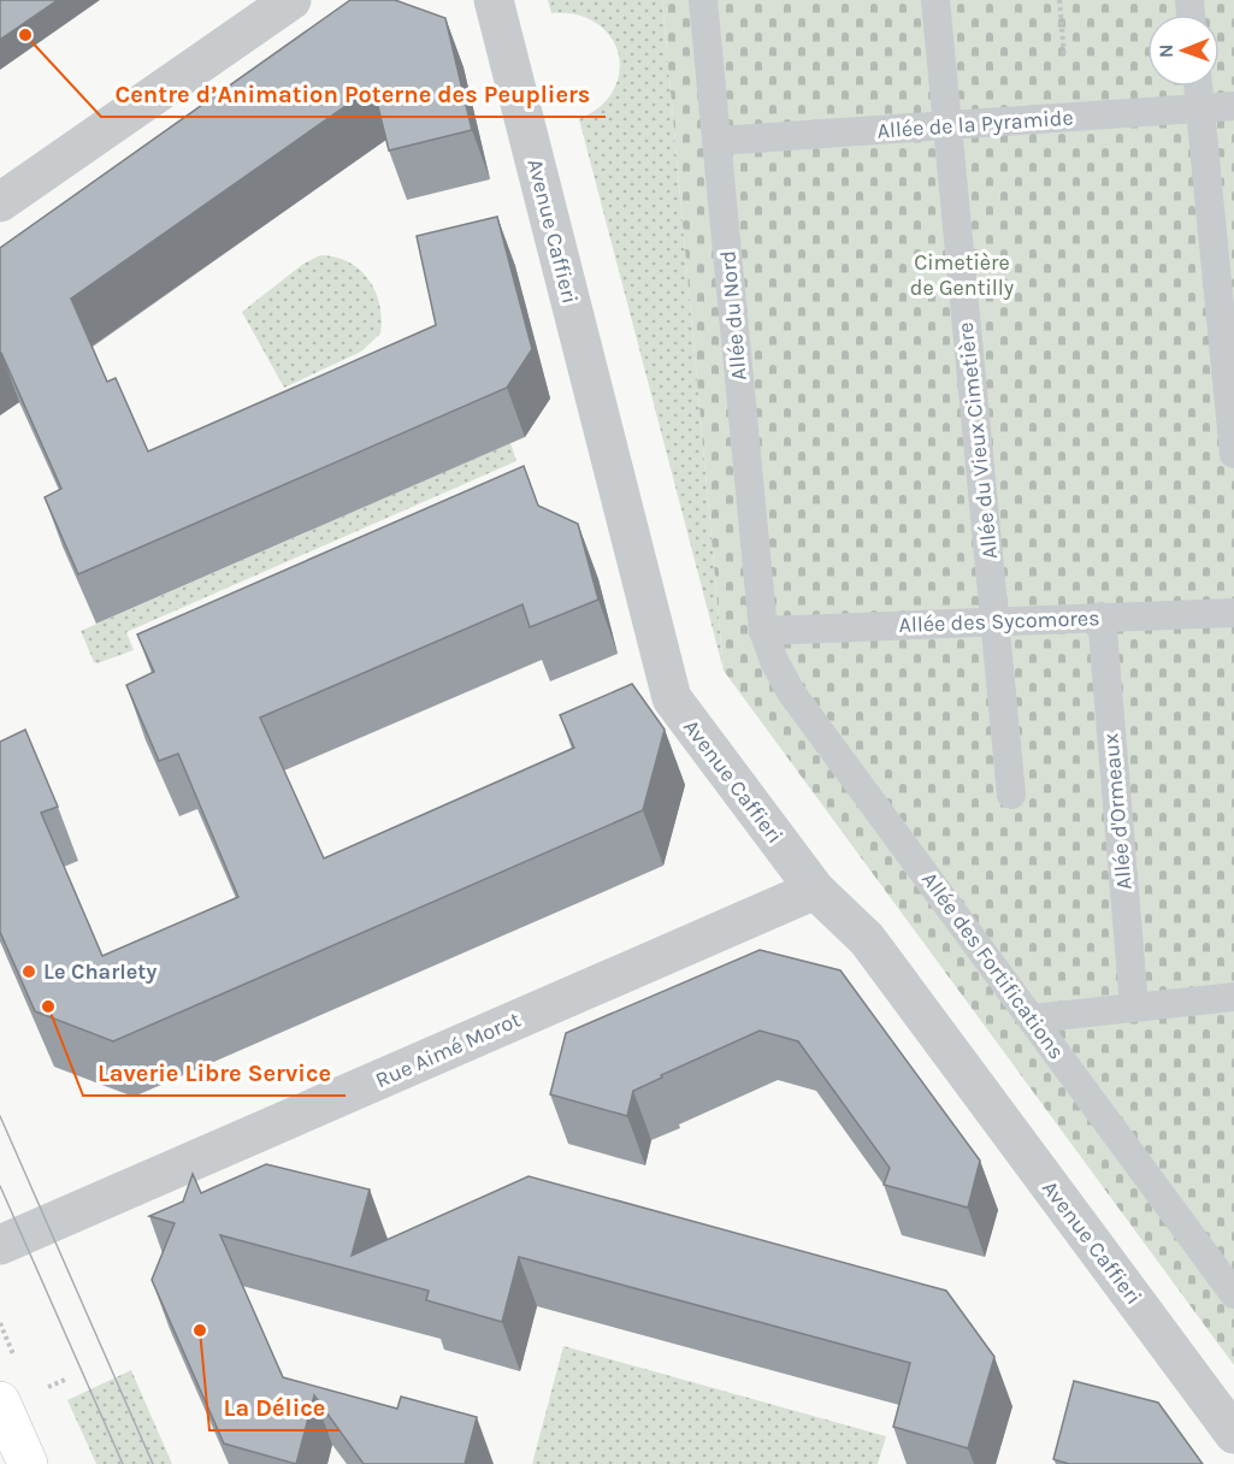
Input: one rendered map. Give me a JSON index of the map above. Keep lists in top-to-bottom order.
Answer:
{
  "streets": {
    "street": ["Avenue Caffieri", "Rue Aimé Morot"],
    "lane": [
      "Allée de la Pyramide",
      "Allée du Nord",
      "Allée du Vieux Cimetière",
      "Allée des Sycomores",
      "Allée d'Ormeaux",
      "Allée des Fortifications"
    ]
  },
  "crossings": [
    ["Allée de la Pyramide", "Allée du Nord"],
    ["Allée de la Pyramide", "Allée du Vieux Cimetière"],
    ["Avenue Caffieri", "Rue Aimé Morot"],
    ["Allée du Nord", "Allée des Sycomores"],
    ["Allée du Nord", "Allée des Fortifications"],
    ["Allée du Vieux Cimetière", "Allée des Sycomores"],
    ["Allée des Sycomores", "Allée d'Ormeaux"],
    ["Allée des Sycomores", "Allée des Fortifications"]
  ],
  "parks": ["Cimetière de Gentilly"],
  "places": [
    "Centre d’Animation Poterne des Peupliers",
    "Le Charlety",
    "Laverie Libre Service",
    "La Délice"
  ],
  "north": "left"
}
